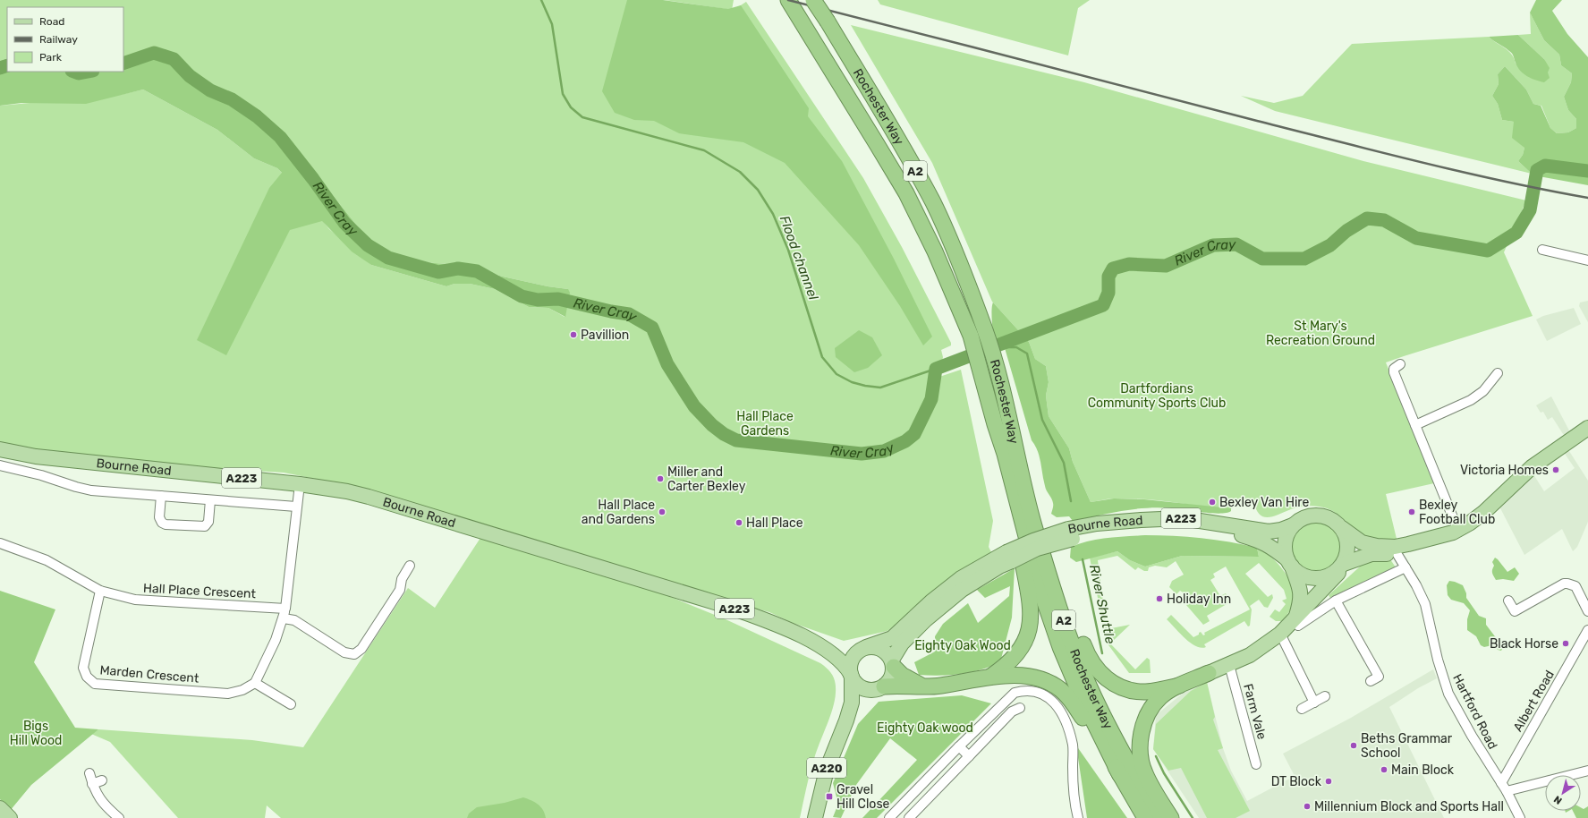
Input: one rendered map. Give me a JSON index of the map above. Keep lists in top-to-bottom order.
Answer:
{
  "streets": {
    "highway": ["Rochester Way", "A2"],
    "main road": ["Bourne Road", "A223", "A220"],
    "street": [
      "Hall Place Crescent",
      "Marden Crescent",
      "Albert Road",
      "Farm Vale",
      "Hartford Road"
    ]
  },
  "crossings": [
    ["Rochester Way", "A2"],
    ["Bourne Road", "A223"],
    ["Bourne Road", "A220"],
    ["Hall Place Crescent", "Marden Crescent"],
    ["Albert Road", "Hartford Road"]
  ],
  "water": ["River Cray", "Flood channel", "River Shuttle"],
  "parks": [
    "St Mary's Recreation Ground",
    "Dartfordians Community Sports Club",
    "Hall Place Gardens",
    "Eighty Oak Wood",
    "Bigs Hill Wood",
    "Eighty Oak wood"
  ],
  "places": {
    "other": [
      "Pavillion",
      "Victoria Homes",
      "Miller and Carter Bexley",
      "Bexley Van Hire",
      "Hall Place and Gardens",
      "Bexley Football Club",
      "Hall Place",
      "Holiday Inn",
      "Black Horse",
      "Beths Grammar School",
      "Main Block",
      "DT Block",
      "Millennium Block and Sports Hall"
    ],
    "transit": ["Gravel Hill Close"]
  },
  "legend": ["Road", "Railway", "Park"],
  "north": "bottom left"
}
